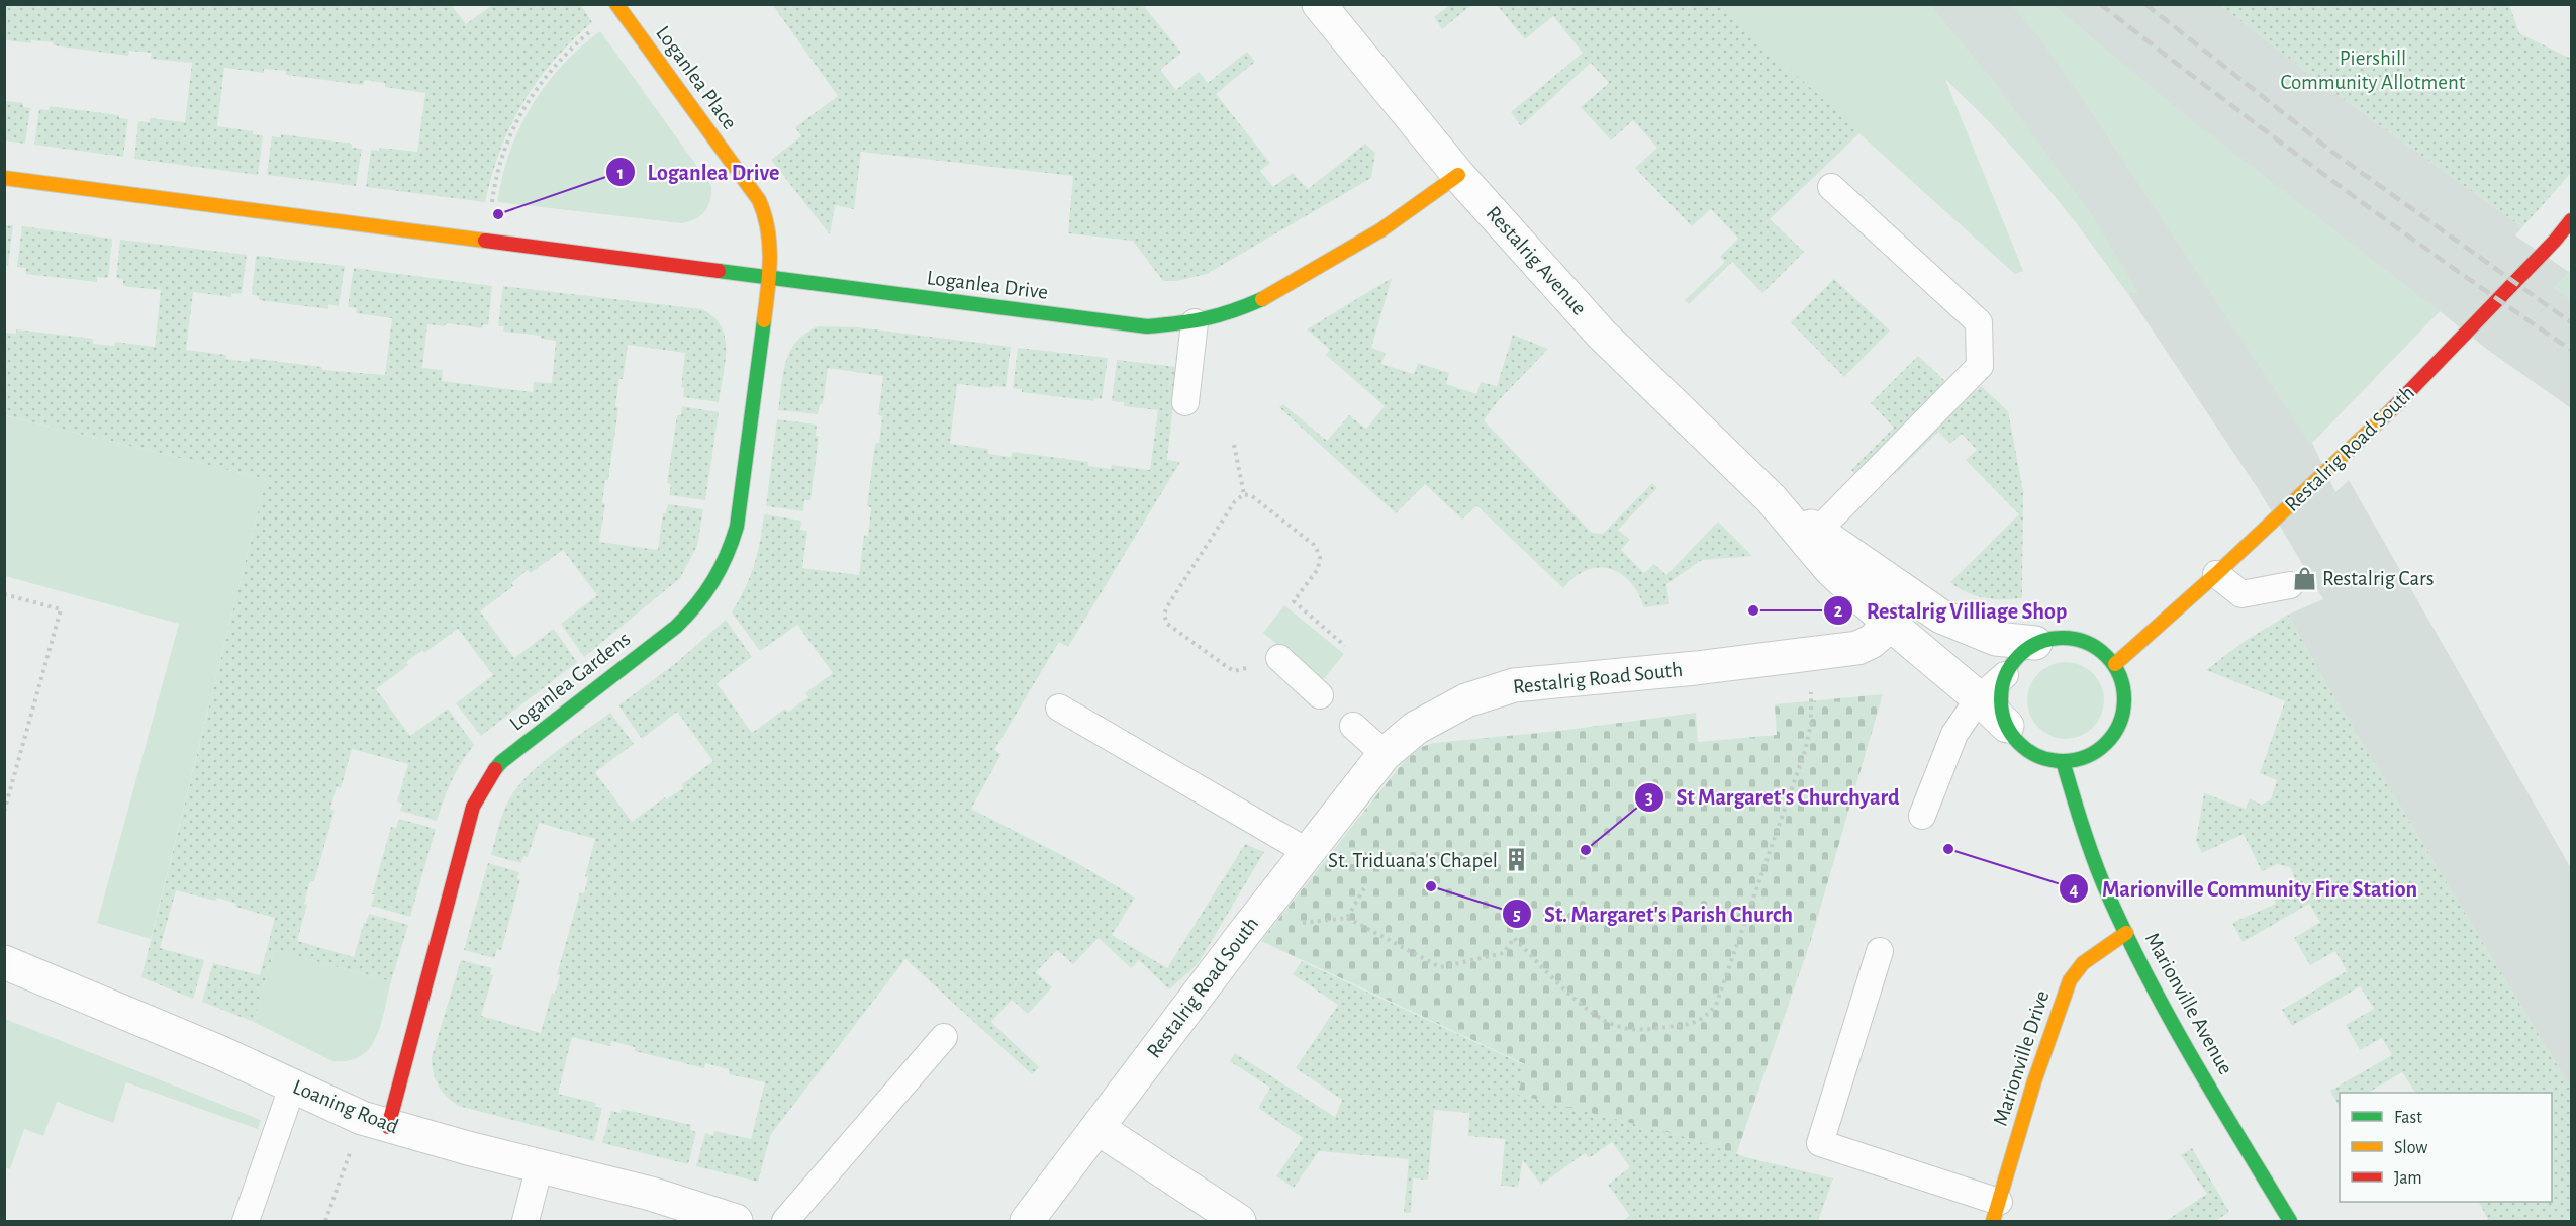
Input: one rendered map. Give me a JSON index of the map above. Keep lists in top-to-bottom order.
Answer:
{
  "streets": {
    "street": [
      "Loganlea Place",
      "Restalrig Avenue",
      "Loganlea Drive",
      "Restalrig Road South",
      "Loganlea Gardens",
      "Marionville Avenue",
      "Marionville Drive",
      "Loaning Road"
    ]
  },
  "crossings": [
    ["Loganlea Place", "Loganlea Drive"],
    ["Loganlea Place", "Loganlea Gardens"],
    ["Restalrig Avenue", "Loganlea Drive"],
    ["Restalrig Avenue", "Restalrig Road South"],
    ["Restalrig Avenue", "Marionville Avenue"],
    ["Loganlea Drive", "Loganlea Gardens"],
    ["Restalrig Road South", "Marionville Avenue"],
    ["Loganlea Gardens", "Loaning Road"],
    ["Marionville Avenue", "Marionville Drive"]
  ],
  "parks": ["Piershill Community Allotment"],
  "places": {
    "other": [
      "Loganlea Drive",
      "Restalrig Villiage Shop",
      "Marionville Community Fire Station",
      "St Margaret's Churchyard",
      "St. Margaret's Parish Church"
    ],
    "shop": ["Restalrig Cars"],
    "building": ["St. Triduana's Chapel"]
  },
  "legend": ["Fast", "Slow", "Jam"]
}
